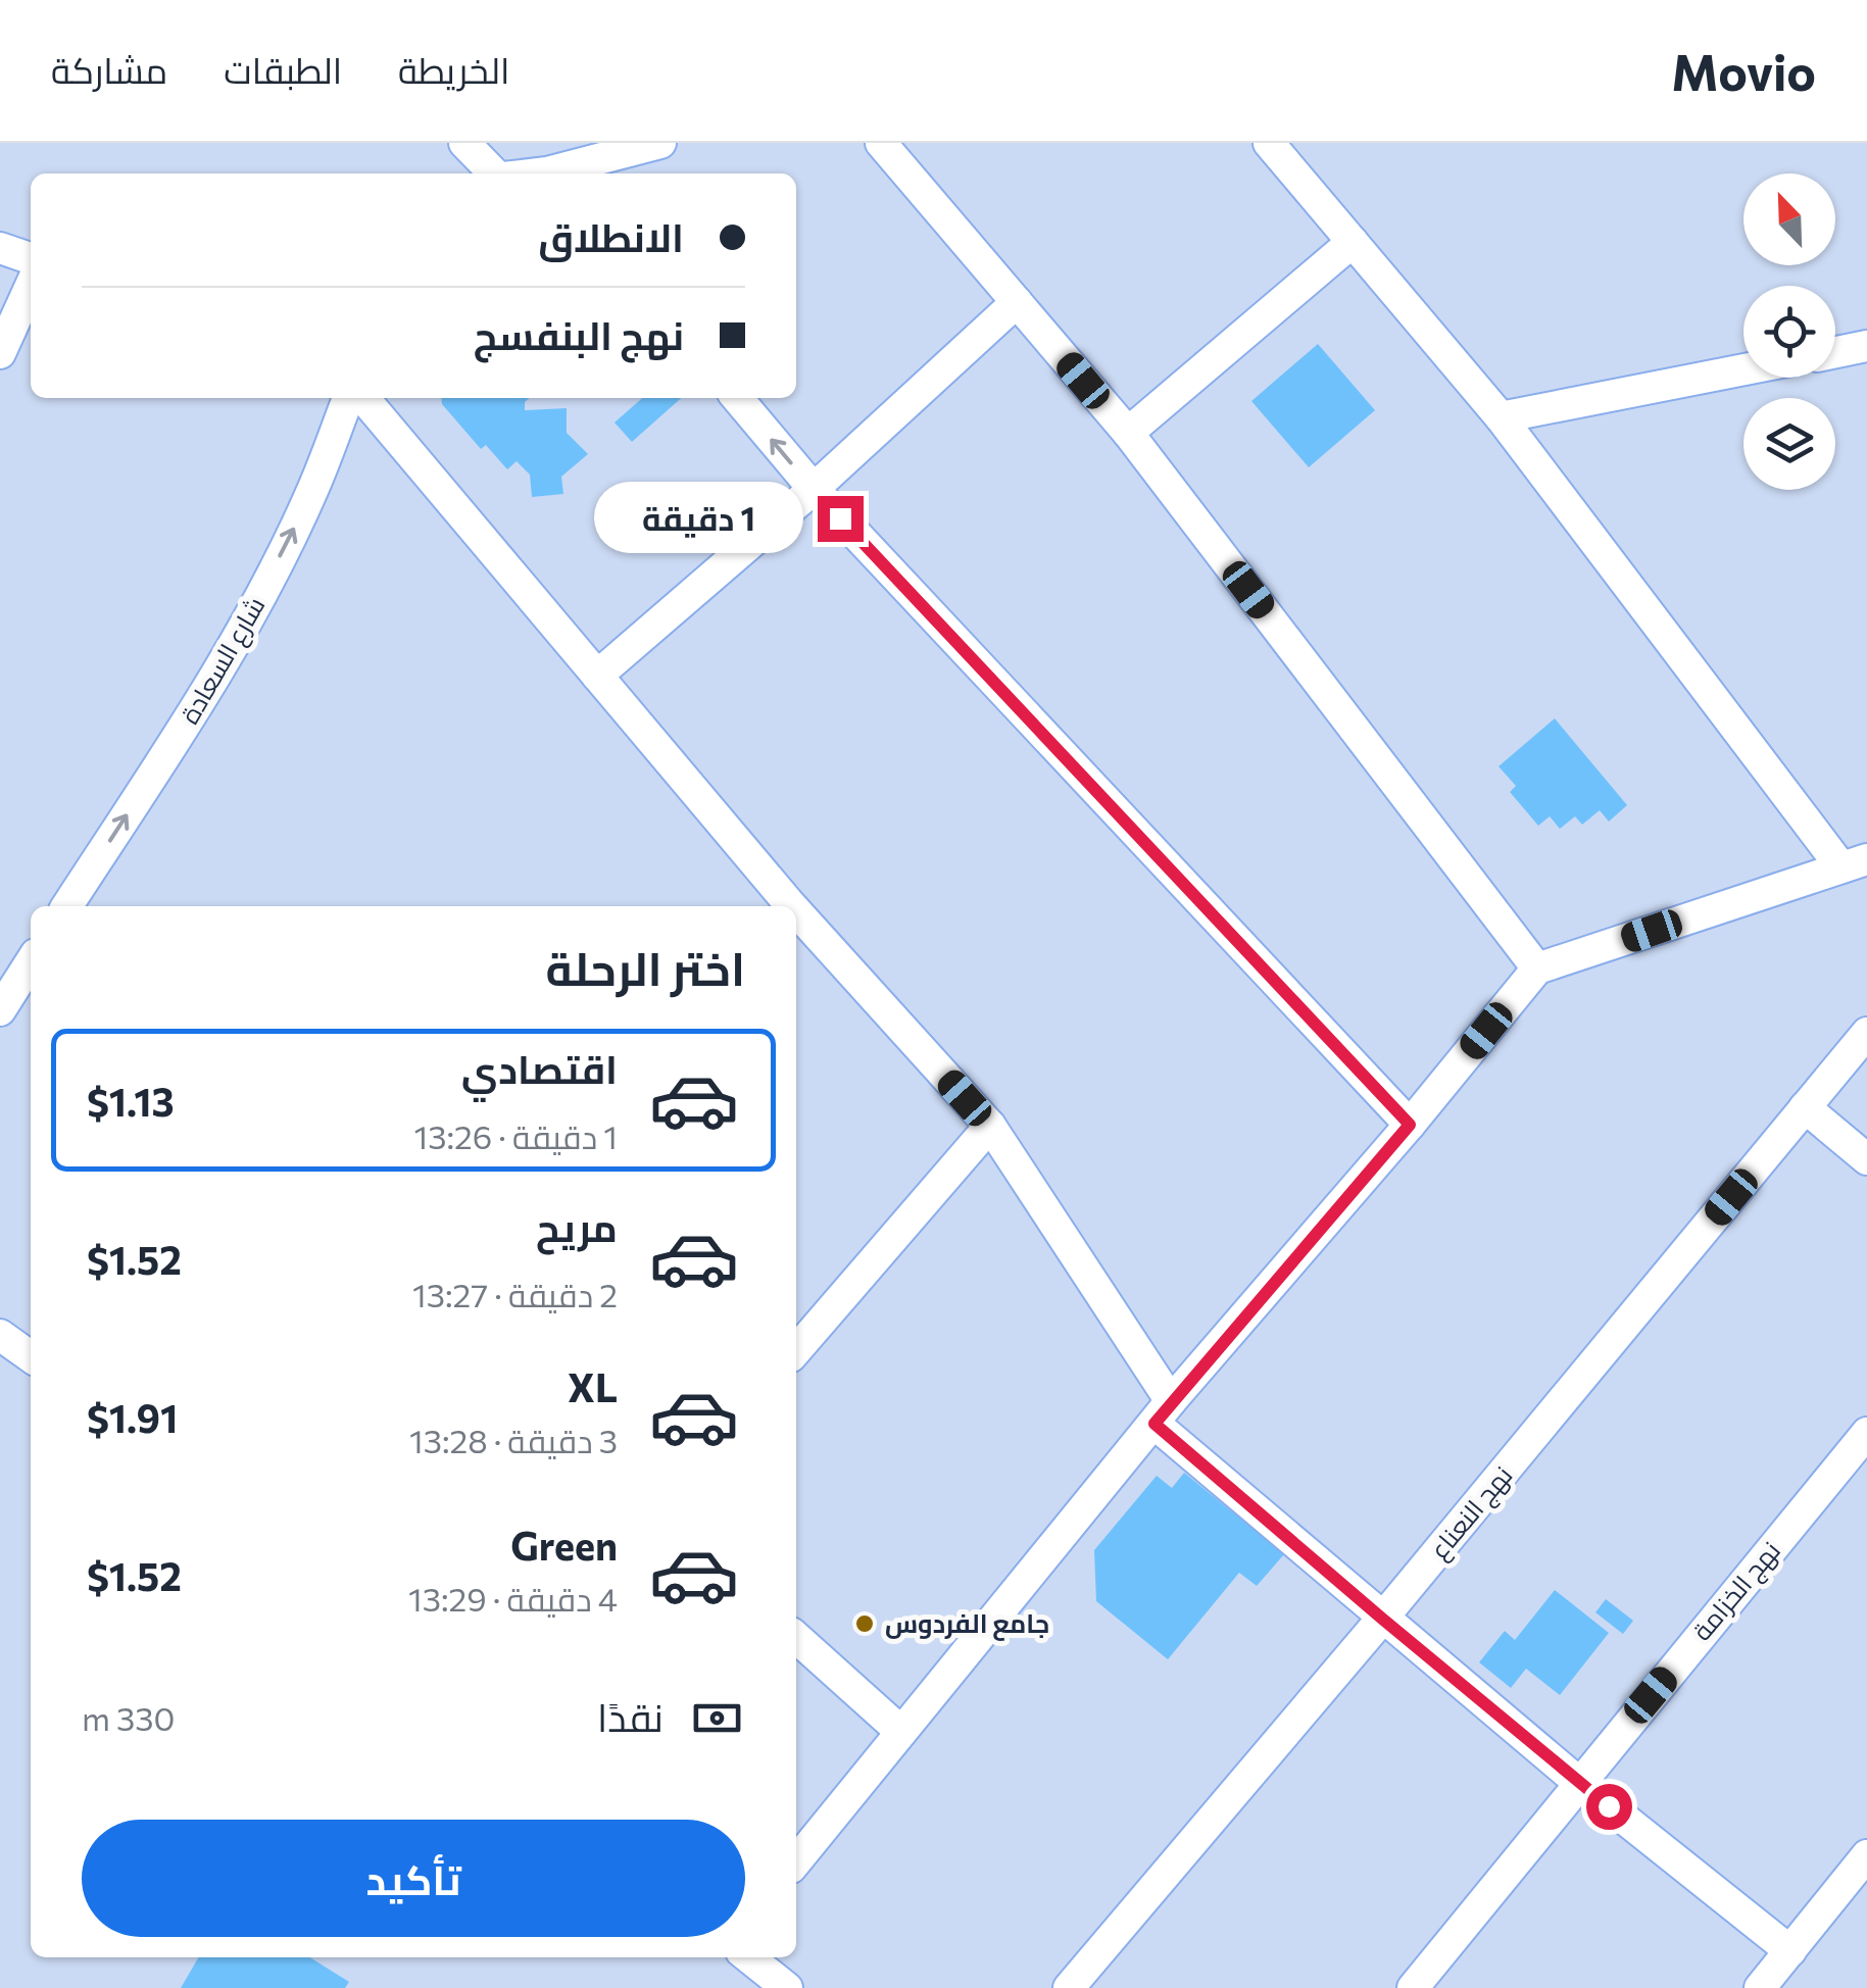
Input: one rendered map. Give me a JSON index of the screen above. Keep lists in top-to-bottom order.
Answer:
{
  "streets": {
    "street": ["شارع السعادة", "نهج النعناع", "نهج الخزامة"]
  },
  "one_way": ["شارع السعادة"],
  "places": ["جامع الفردوس"],
  "north": "top left",
  "page": {
    "header": "Movio",
    "nav": ["الخريطة", "الطبقات", "مشاركة"],
    "banner": ["الانطلاق", "نهج البنفسج"],
    "bubble": "1 دقيقة",
    "heading": "اختر الرحلة",
    "list": [
      {
        "name": "اقتصادي",
        "note": "1 دقيقة · 13:26",
        "value": "$1.13"
      },
      {
        "name": "مريح",
        "note": "2 دقيقة · 13:27",
        "value": "$1.52"
      },
      {
        "name": "XL",
        "note": "3 دقيقة · 13:28",
        "value": "$1.91"
      },
      {
        "name": "Green",
        "note": "4 دقيقة · 13:29",
        "value": "$1.52"
      }
    ],
    "pay": ["نقدًا", "330 m"],
    "buttons": "تأكيد"
  }
}
